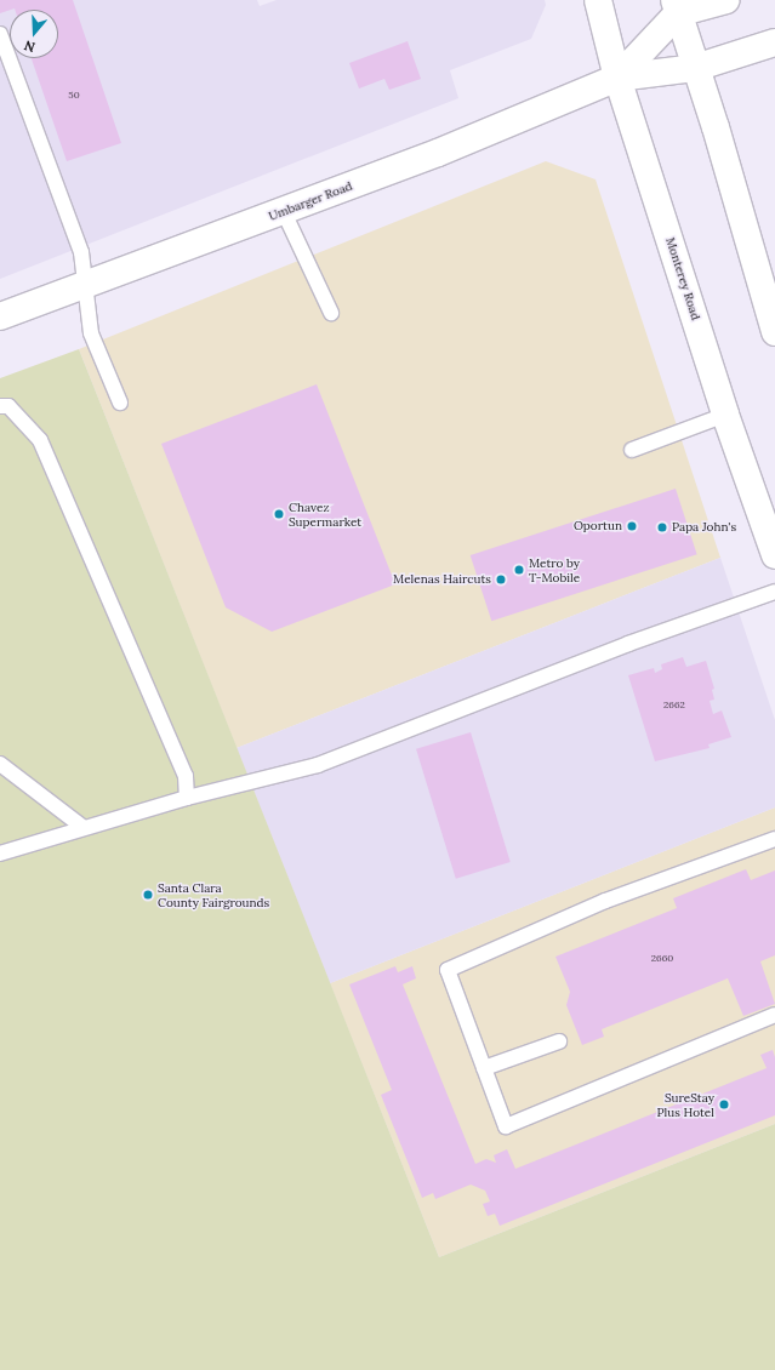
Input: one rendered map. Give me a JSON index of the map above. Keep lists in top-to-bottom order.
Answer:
{
  "streets": {
    "street": ["Umbarger Road", "Monterey Road"]
  },
  "crossings": [
    ["Umbarger Road", "Monterey Road"]
  ],
  "places": [
    "Chavez Supermarket",
    "Oportun",
    "Papa John's",
    "Metro by T-Mobile",
    "Melenas Haircuts",
    "Santa Clara County Fairgrounds",
    "SureStay Plus Hotel"
  ],
  "house_numbers": ["50", "2662", "2660"],
  "north": "bottom"
}
